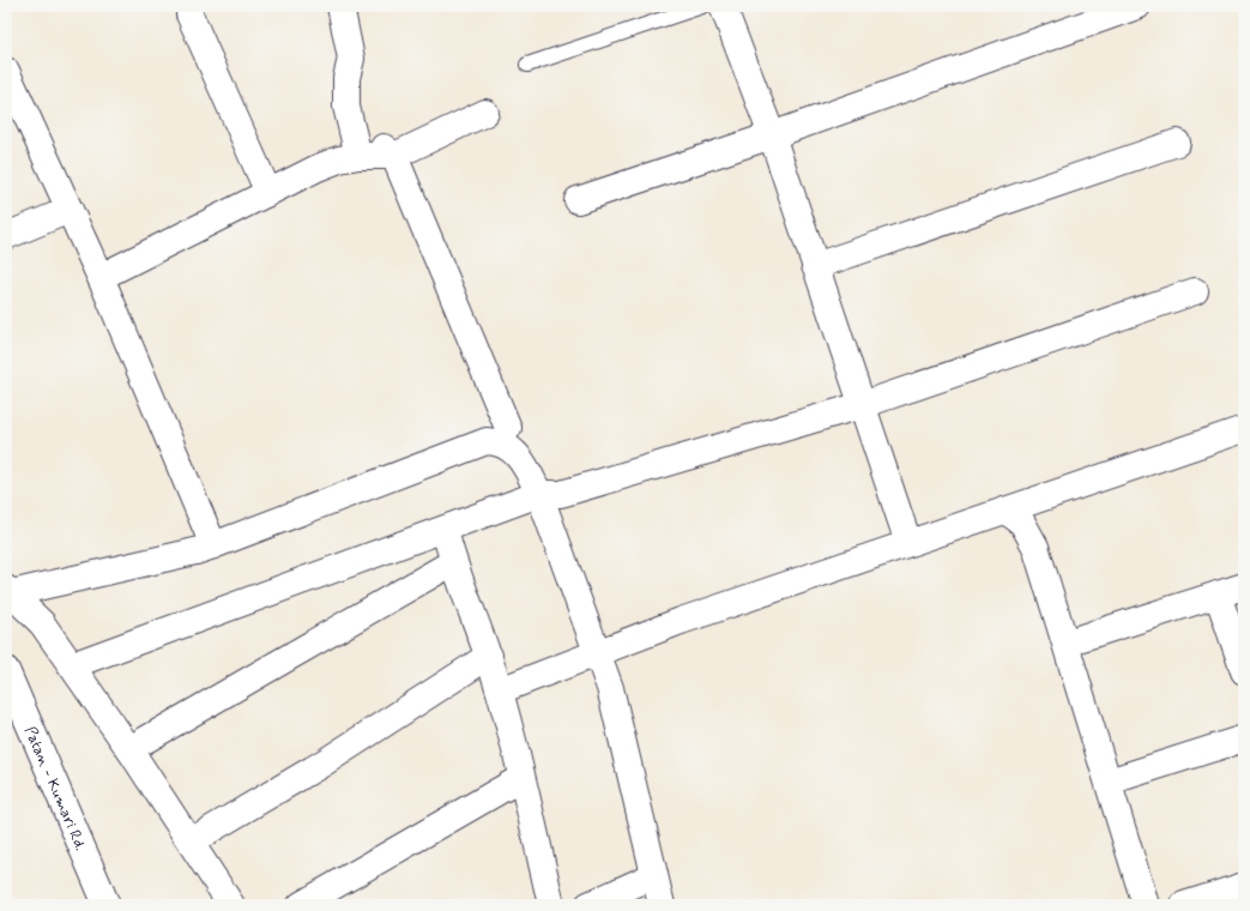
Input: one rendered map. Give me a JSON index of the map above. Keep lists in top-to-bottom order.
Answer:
{
  "streets": {
    "street": ["Patan - Kumari Rd."]
  }
}
